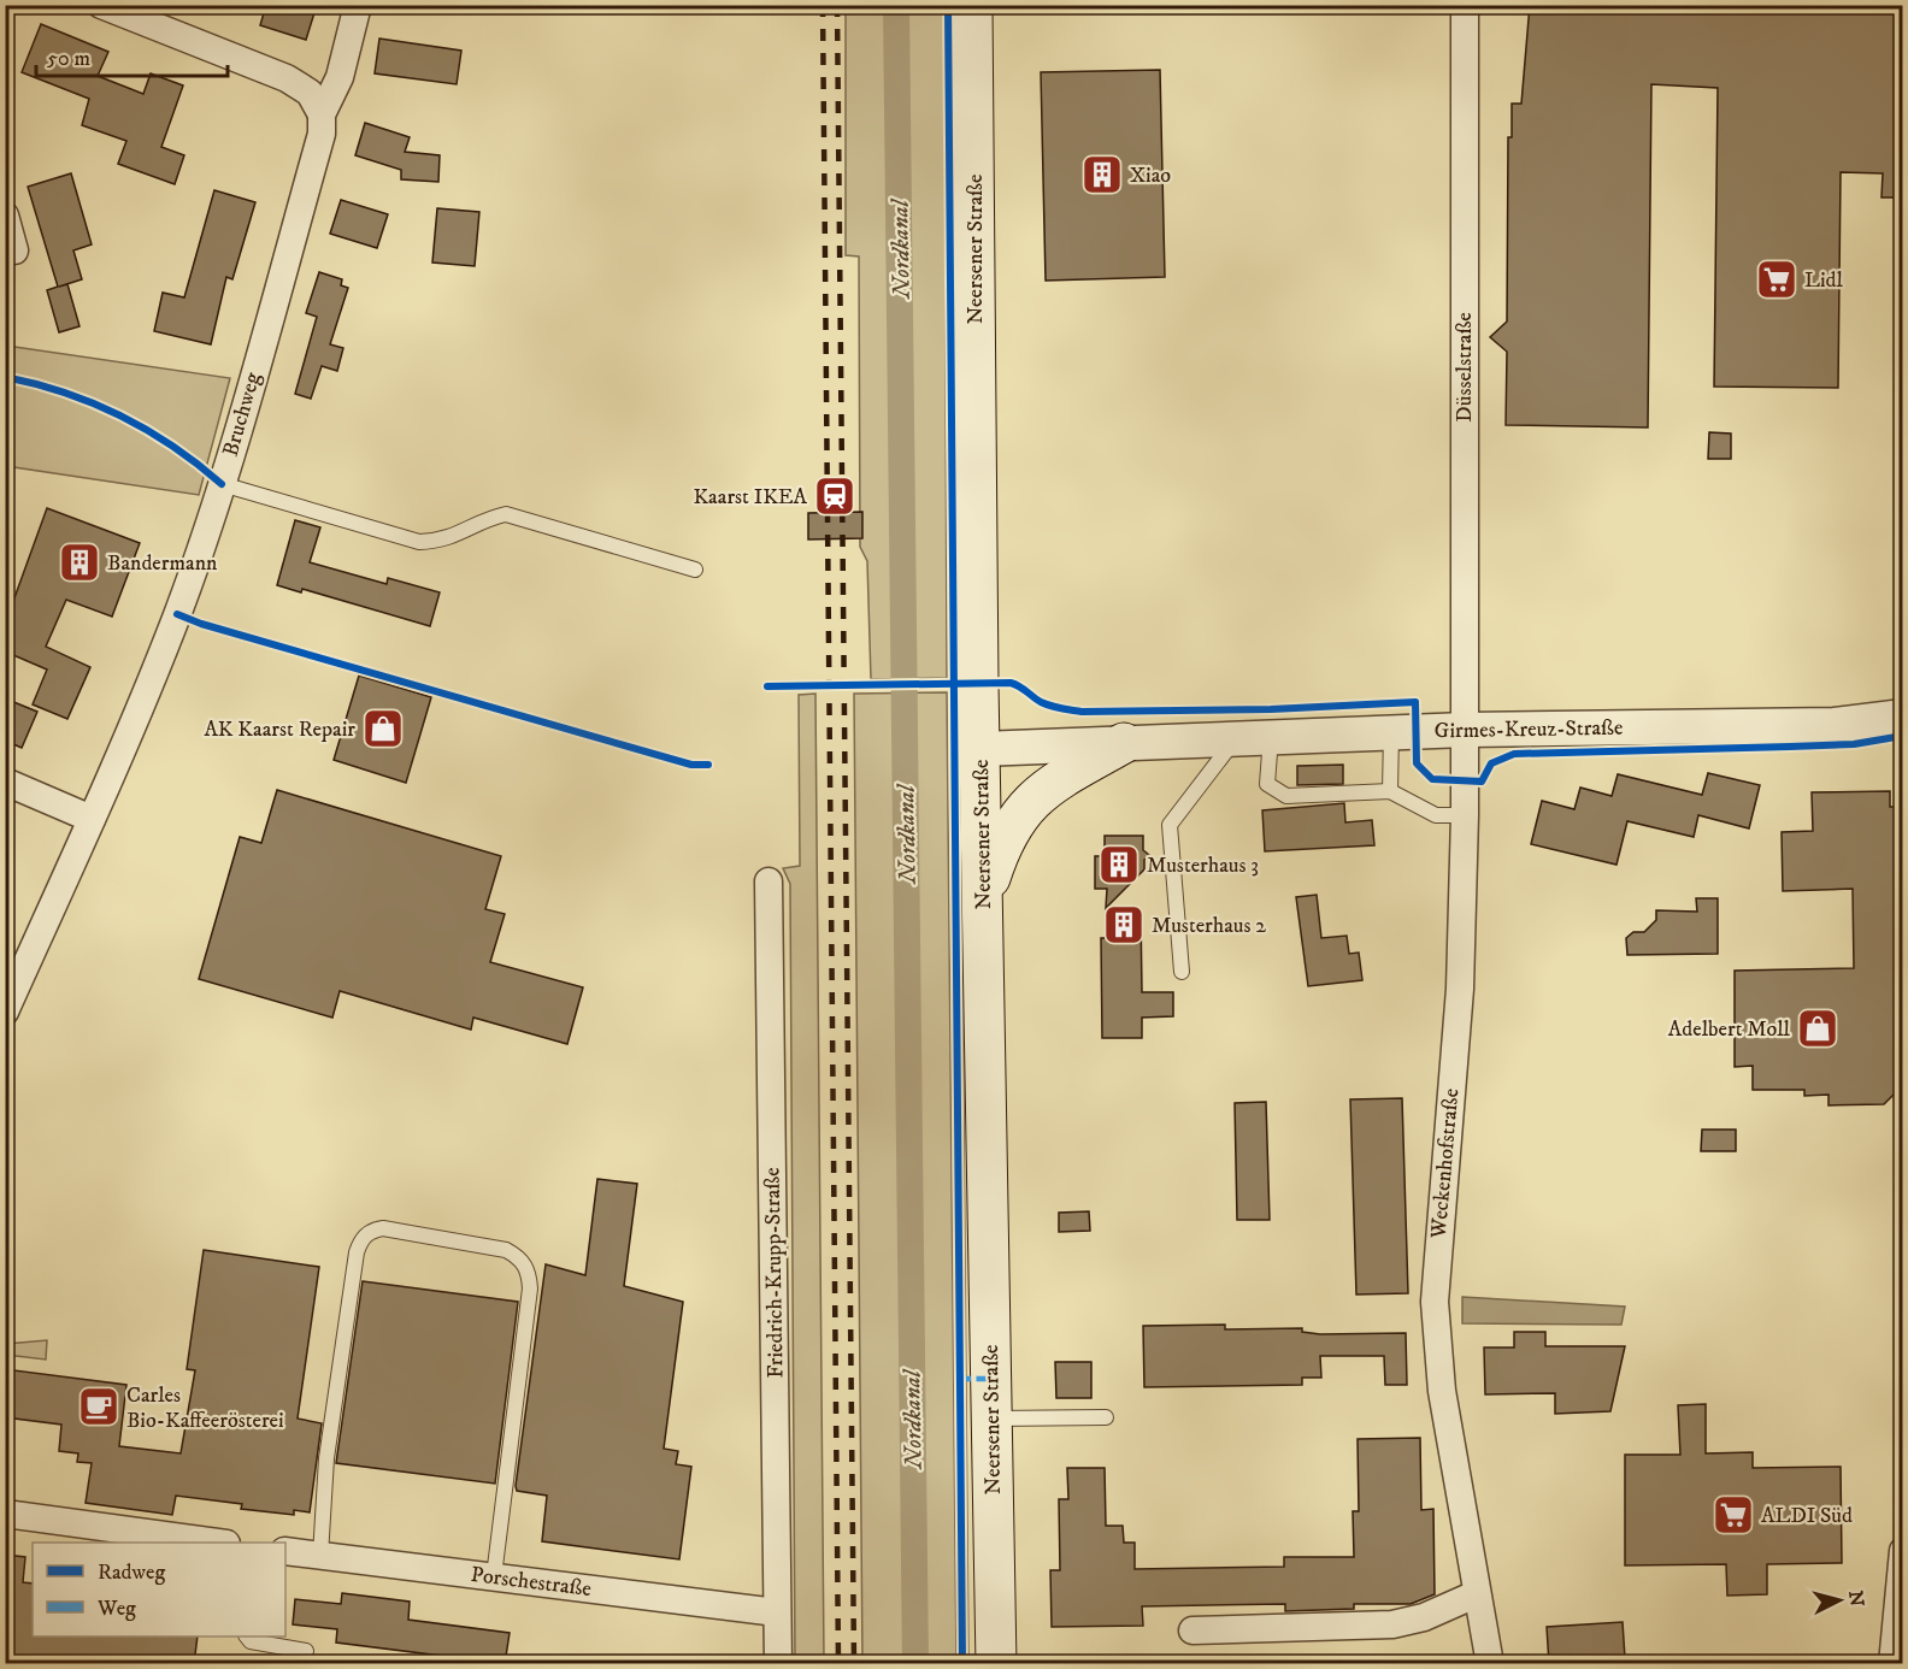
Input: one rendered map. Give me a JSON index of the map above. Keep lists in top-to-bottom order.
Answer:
{
  "streets": {
    "main road": ["Neersener Straße"],
    "street": [
      "Düsselstraße",
      "Bruchweg",
      "Girmes-Kreuz-Straße",
      "Weckenhofstraße",
      "Friedrich-Krupp-Straße",
      "Porschestraße"
    ]
  },
  "crossings": [
    ["Neersener Straße", "Girmes-Kreuz-Straße"],
    ["Düsselstraße", "Girmes-Kreuz-Straße"],
    ["Düsselstraße", "Weckenhofstraße"],
    ["Girmes-Kreuz-Straße", "Weckenhofstraße"],
    ["Friedrich-Krupp-Straße", "Porschestraße"]
  ],
  "water": ["Nordkanal"],
  "places": {
    "building": [
      "Xiao",
      "Bandermann",
      "Musterhaus 3",
      "Musterhaus 2"
    ],
    "supermarket": ["Lidl", "ALDI Süd"],
    "station": ["Kaarst IKEA"],
    "shop": ["AK Kaarst Repair", "Adelbert Moll"],
    "cafe": ["Carles Bio-Kaffeerösterei"]
  },
  "legend": ["Radweg", "Weg"],
  "scale_bar": "50 m",
  "north": "right"
}
